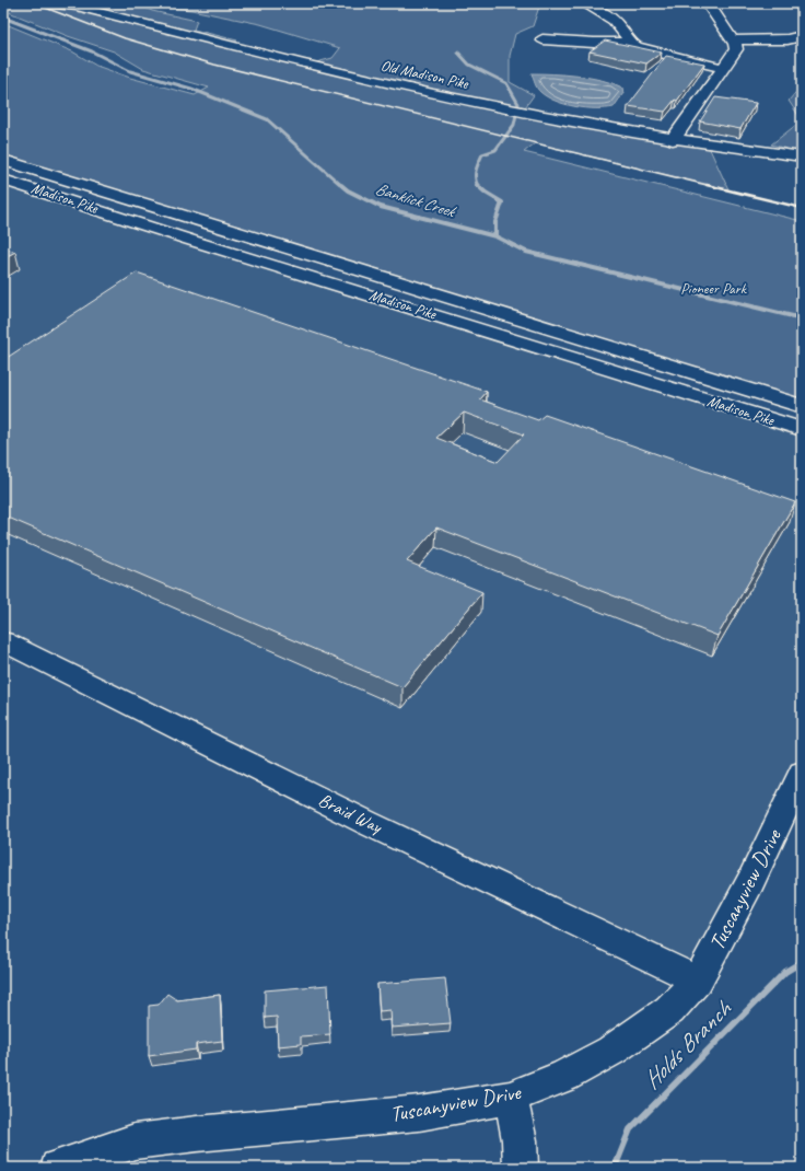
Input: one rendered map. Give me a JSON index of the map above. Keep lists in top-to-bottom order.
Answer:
{
  "streets": {
    "street": [
      "Old Madison Pike",
      "Madison Pike",
      "Braid Way",
      "Tuscanyview Drive"
    ]
  },
  "crossings": [
    ["Braid Way", "Tuscanyview Drive"]
  ],
  "water": ["Banklick Creek", "Holds Branch"],
  "parks": ["Pioneer Park"]
}
